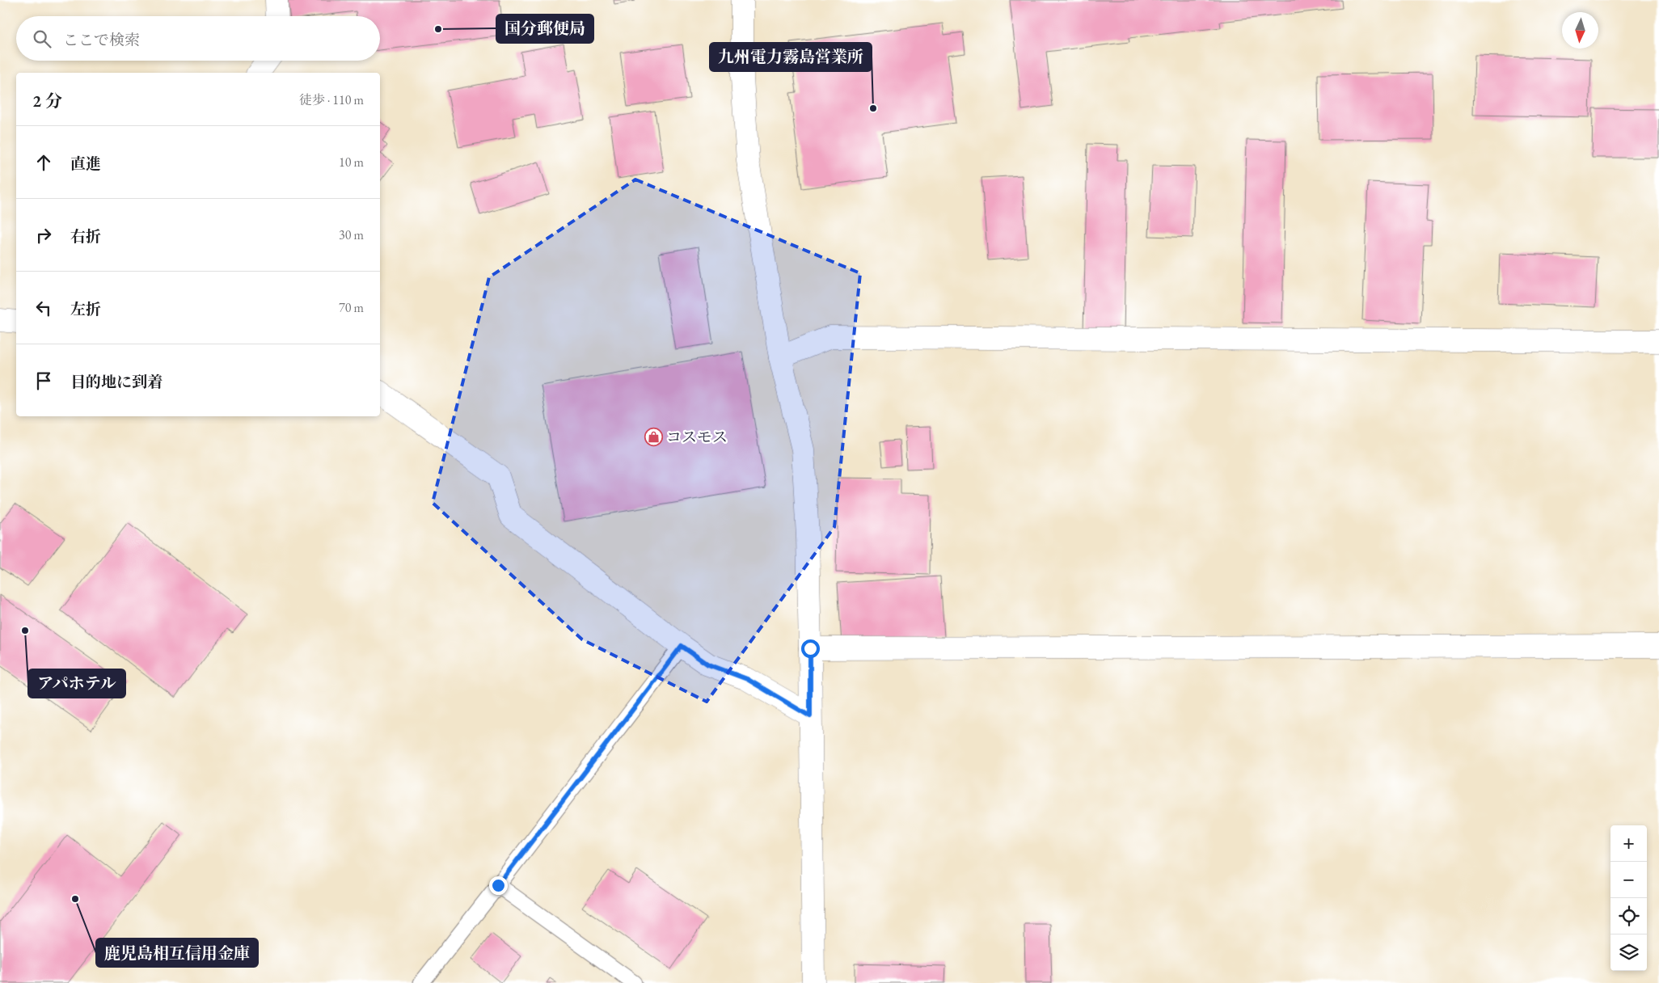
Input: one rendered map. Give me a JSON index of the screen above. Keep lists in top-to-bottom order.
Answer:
{
  "places": {
    "other": [
      "国分郵便局",
      "九州電力霧島営業所",
      "アパホテル",
      "鹿児島相互信用金庫"
    ],
    "shop": ["コスモス"]
  },
  "north": "bottom",
  "page": {
    "search": "ここで検索",
    "heading": ["2 分", "徒歩 · 110 m"],
    "list": [
      ["直進", "10 m"],
      ["右折", "30 m"],
      ["左折", "70 m"],
      "目的地に到着"
    ],
    "map_buttons": ["+", "−"]
  }
}
